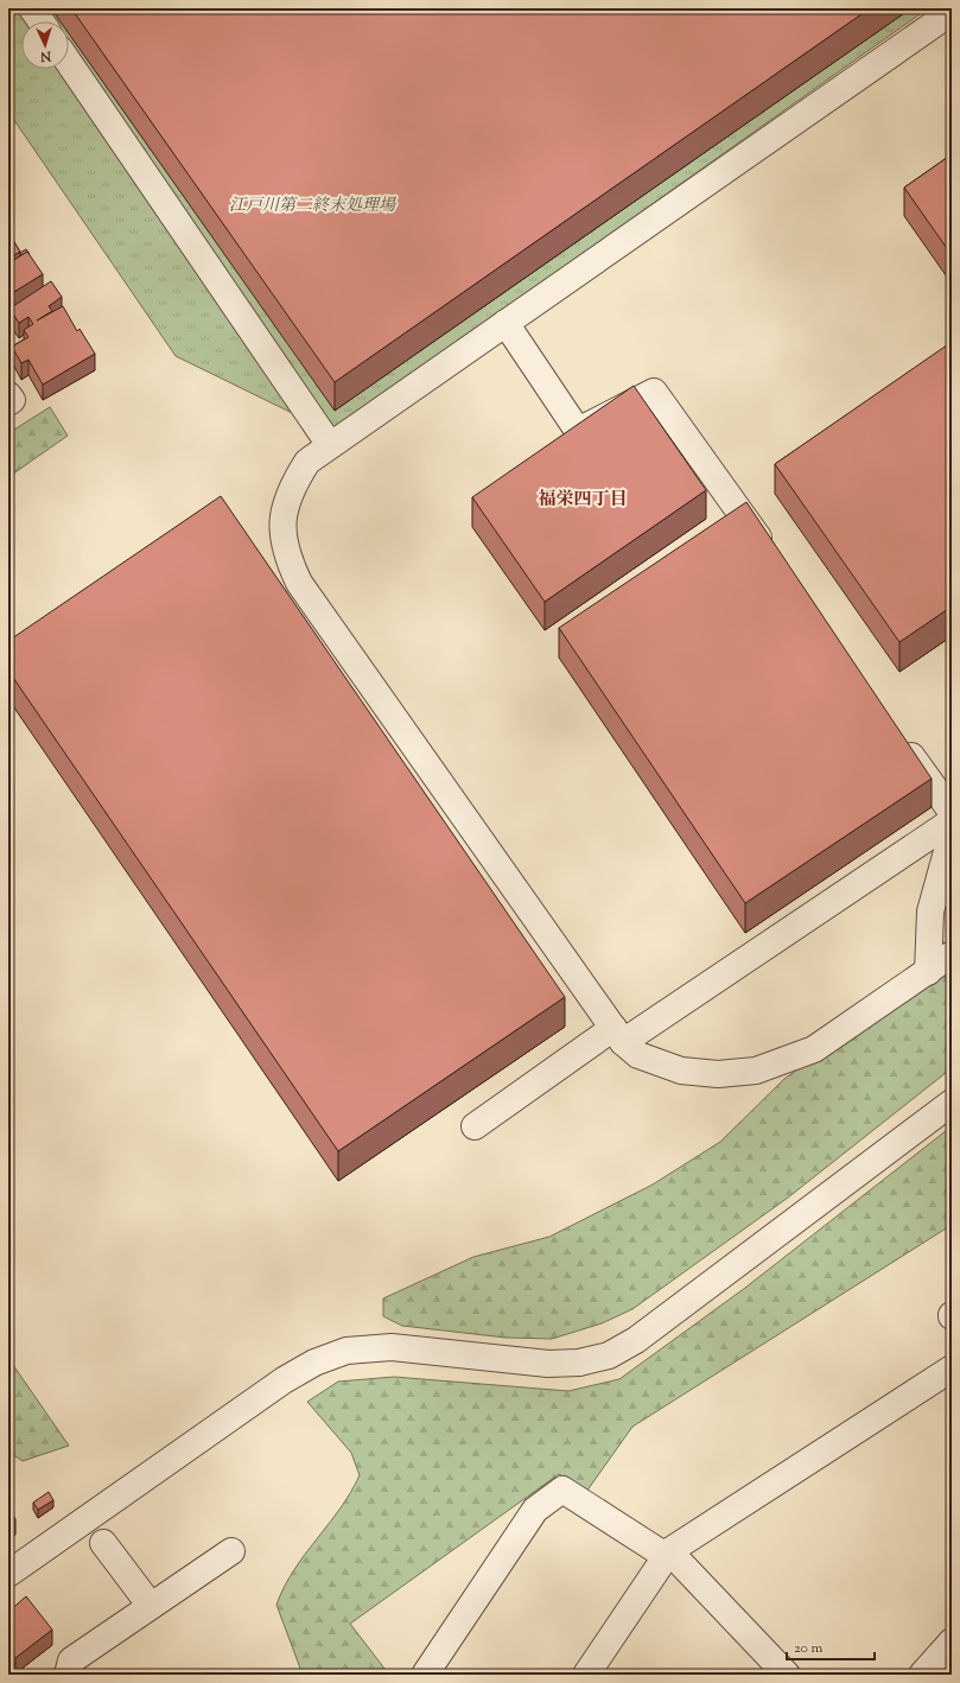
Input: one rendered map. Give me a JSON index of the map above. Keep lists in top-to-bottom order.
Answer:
{
  "districts": ["福栄四丁目"],
  "parks": ["江戸川第二終末処理場"],
  "scale_bar": "20 m",
  "north": "bottom"
}
